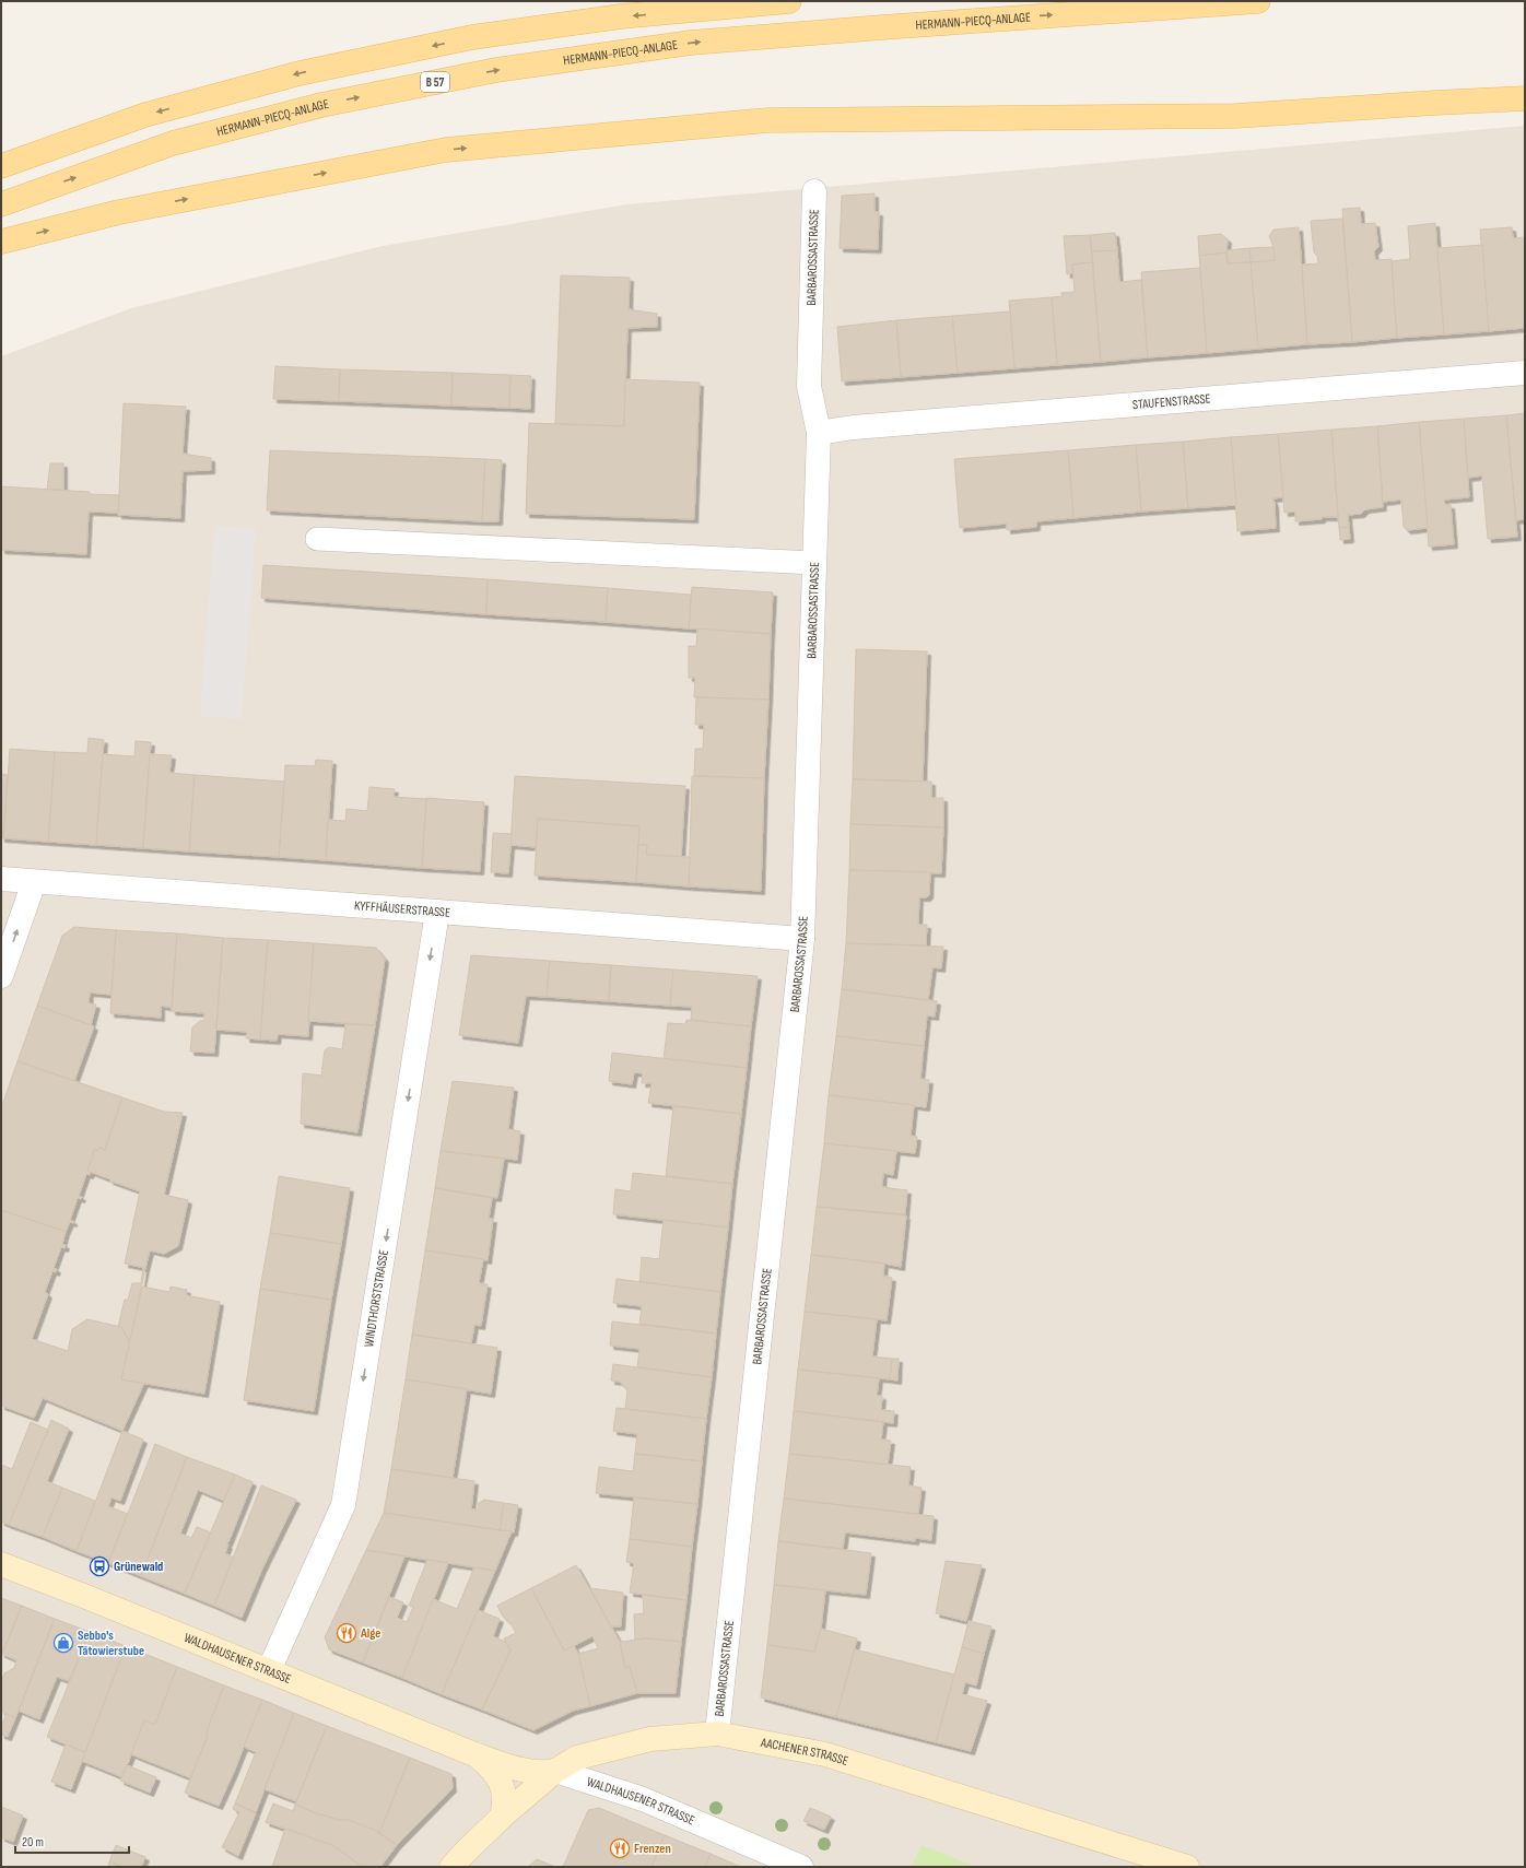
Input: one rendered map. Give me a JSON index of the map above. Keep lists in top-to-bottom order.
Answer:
{
  "streets": {
    "main road": ["HERMANN-PIECQ-ANLAGE", "B 57"],
    "street": [
      "BARBAROSSASTRASSE",
      "STAUFENSTRASSE",
      "KYFFHÄUSERSTRASSE",
      "WINDTHORSTSTRASSE",
      "WALDHAUSENER STRASSE",
      "AACHENER STRASSE"
    ]
  },
  "crossings": [
    ["BARBAROSSASTRASSE", "STAUFENSTRASSE"],
    ["BARBAROSSASTRASSE", "KYFFHÄUSERSTRASSE"],
    ["BARBAROSSASTRASSE", "AACHENER STRASSE"],
    ["KYFFHÄUSERSTRASSE", "WINDTHORSTSTRASSE"],
    ["WINDTHORSTSTRASSE", "WALDHAUSENER STRASSE"],
    ["WALDHAUSENER STRASSE", "AACHENER STRASSE"]
  ],
  "one_way": ["WINDTHORSTSTRASSE"],
  "places": {
    "bus stop": ["Grünewald"],
    "restaurant": ["Alge", "Frenzen"],
    "shop": ["Sebbo's Tätowierstube"]
  },
  "scale_bar": "20 m"
}
